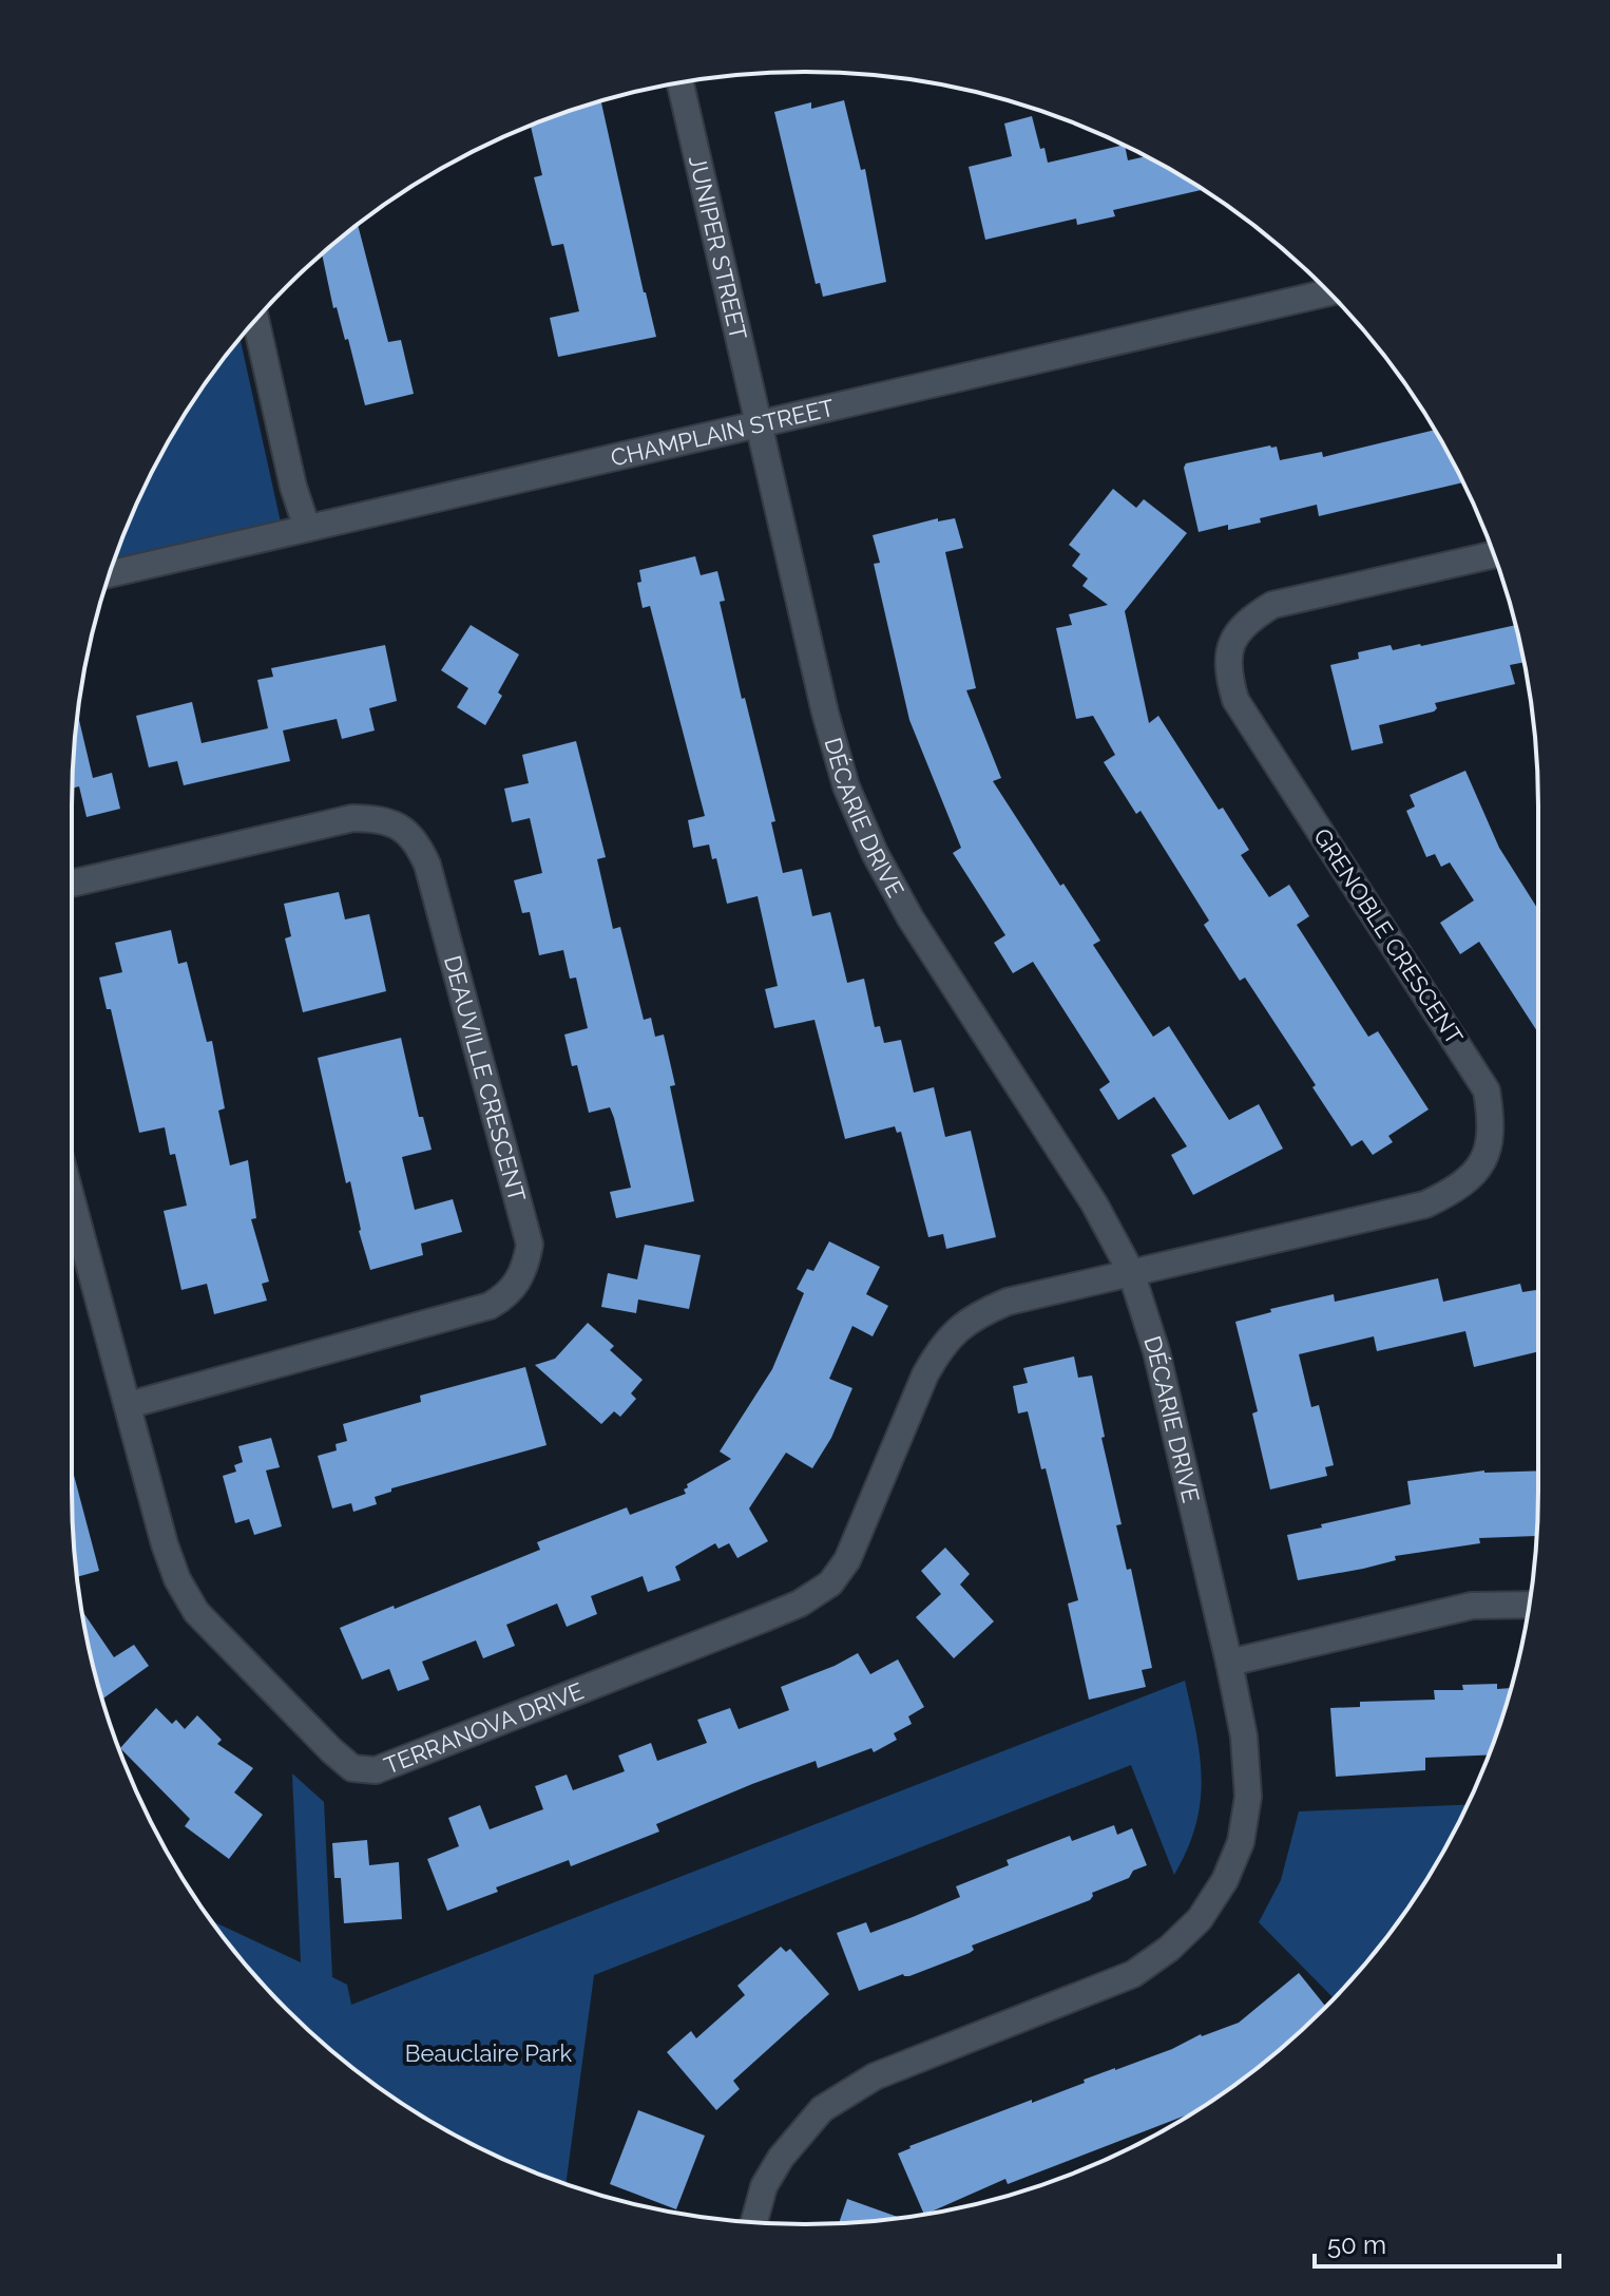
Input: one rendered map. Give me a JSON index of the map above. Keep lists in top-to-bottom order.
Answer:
{
  "streets": {
    "street": [
      "JUNIPER STREET",
      "CHAMPLAIN STREET",
      "DÉCARIE DRIVE",
      "GRENOBLE CRESCENT",
      "DEAUVILLE CRESCENT",
      "TERRANOVA DRIVE"
    ]
  },
  "crossings": [
    ["JUNIPER STREET", "CHAMPLAIN STREET"],
    ["JUNIPER STREET", "DÉCARIE DRIVE"],
    ["CHAMPLAIN STREET", "DÉCARIE DRIVE"],
    ["DÉCARIE DRIVE", "GRENOBLE CRESCENT"],
    ["DÉCARIE DRIVE", "TERRANOVA DRIVE"],
    ["GRENOBLE CRESCENT", "TERRANOVA DRIVE"],
    ["DEAUVILLE CRESCENT", "TERRANOVA DRIVE"]
  ],
  "parks": ["Beauclaire Park"],
  "scale_bar": "50 m"
}
